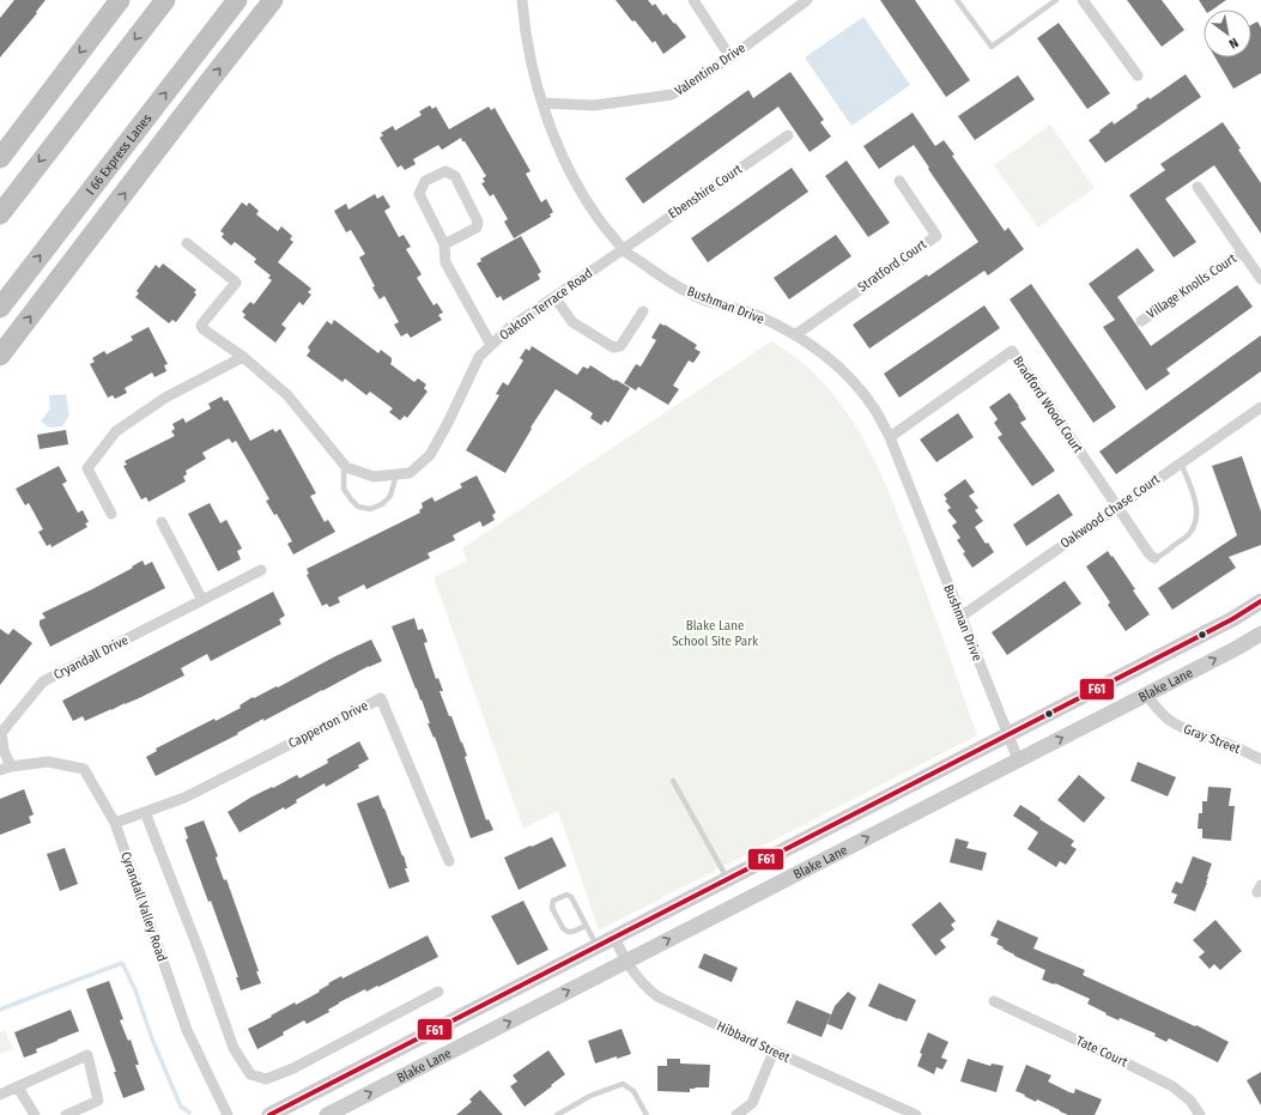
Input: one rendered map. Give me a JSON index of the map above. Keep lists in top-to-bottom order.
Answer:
{
  "streets": {
    "highway": ["I 66 Express Lanes"],
    "main road": ["Blake Lane"],
    "street": [
      "Valentino Drive",
      "Ebenshire Court",
      "Stratford Court",
      "Village Knolls Court",
      "Oakton Terrace Road",
      "Bushman Drive",
      "Bradford Wood Court",
      "Oakwood Chase Court",
      "Cryandall Drive",
      "Capperton Drive",
      "Gray Street",
      "Cyrandall Valley Road",
      "Hibbard Street",
      "Tate Court"
    ]
  },
  "crossings": [
    ["Valentino Drive", "Bushman Drive"],
    ["Ebenshire Court", "Oakton Terrace Road"],
    ["Ebenshire Court", "Bushman Drive"],
    ["Stratford Court", "Bushman Drive"],
    ["Oakton Terrace Road", "Bushman Drive"],
    ["Bushman Drive", "Bradford Wood Court"],
    ["Bushman Drive", "Oakwood Chase Court"],
    ["Bushman Drive", "Blake Lane"],
    ["Bradford Wood Court", "Oakwood Chase Court"],
    ["Cryandall Drive", "Cyrandall Valley Road"],
    ["Blake Lane", "Gray Street"],
    ["Blake Lane", "Hibbard Street"],
    ["Capperton Drive", "Cyrandall Valley Road"]
  ],
  "parks": ["Blake Lane School Site Park"],
  "lines": ["transit line F61"],
  "north": "bottom right"
}
